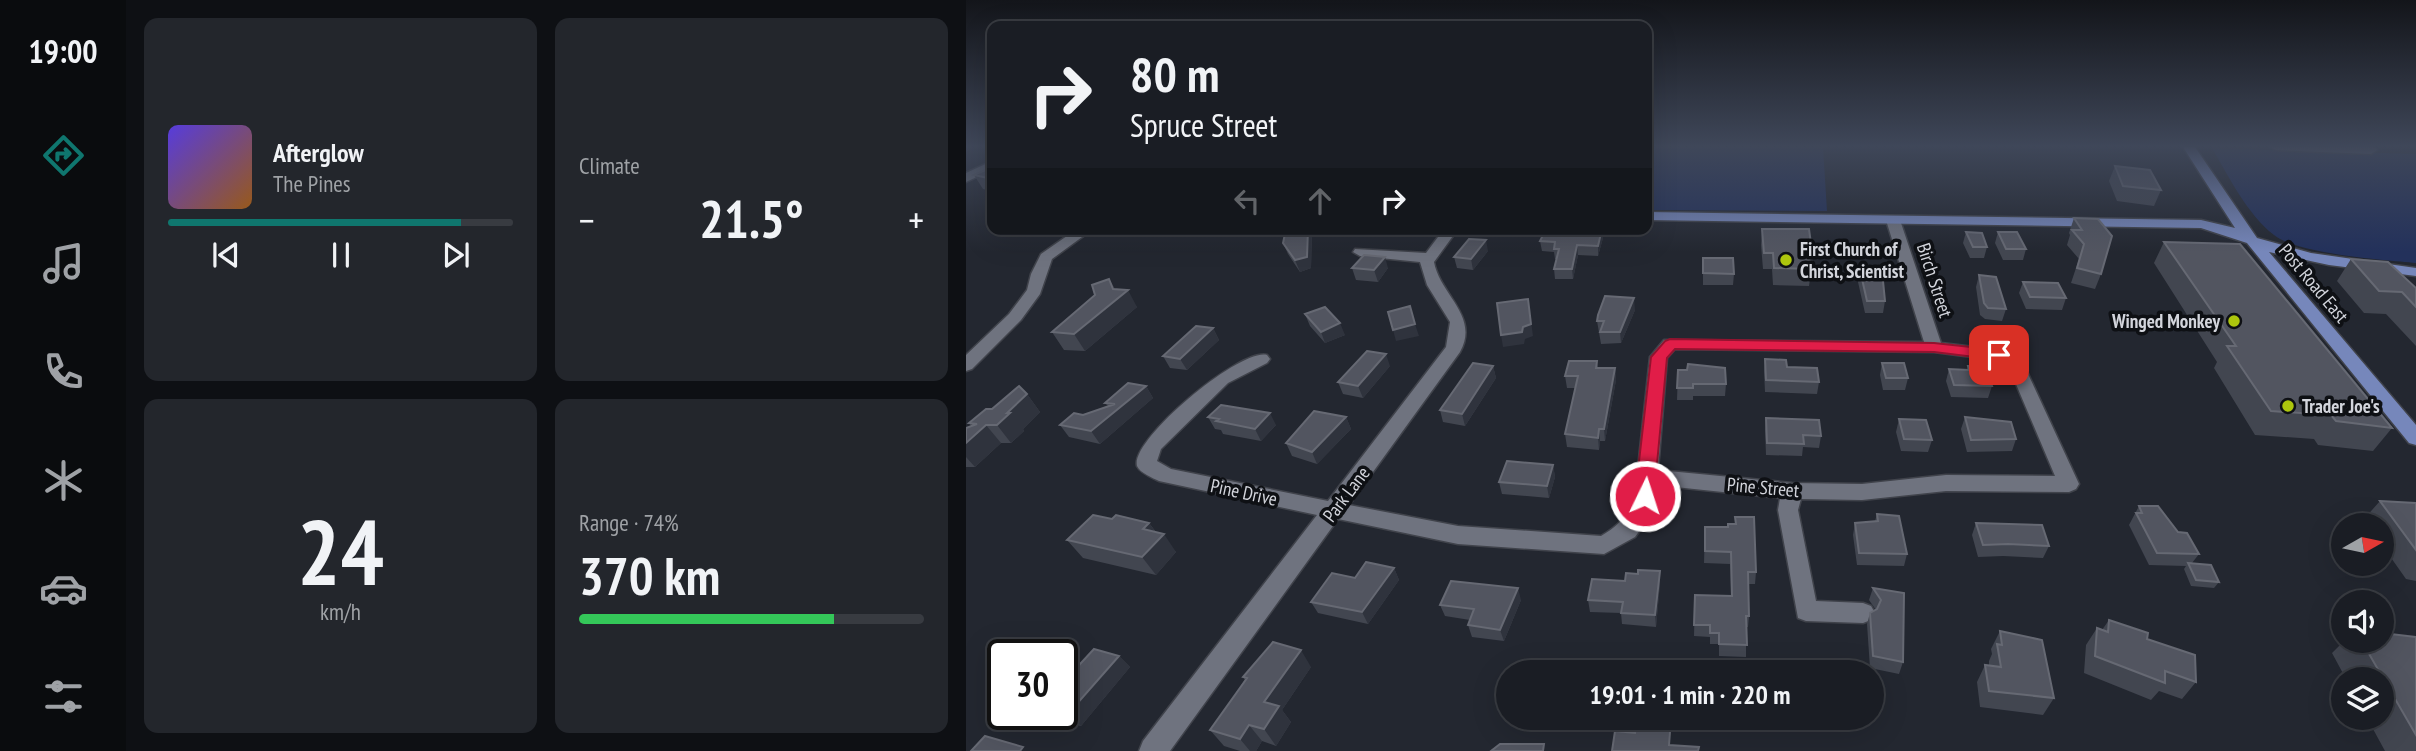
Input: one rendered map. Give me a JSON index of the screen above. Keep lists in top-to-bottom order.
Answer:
{
  "streets": {
    "main road": ["Post Road East"],
    "street": [
      "Birch Street",
      "Pine Street",
      "Pine Drive",
      "Park Lane"
    ]
  },
  "crossings": [
    ["Birch Street", "Pine Street"],
    ["Pine Street", "Pine Drive"],
    ["Pine Drive", "Park Lane"]
  ],
  "places": ["First Church of Christ, Scientist", "Winged Monkey", "Trader Joe's"],
  "north": "right",
  "page": {
    "tabs": "19:00",
    "tile": [
      "Climate",
      ["24", "km/h"],
      ["Range · 74%", "370 km"]
    ],
    "turn": ["80 m", "Spruce Street"],
    "song": ["Afterglow", "The Pines"],
    "heat": ["−", "21.5°", "+"],
    "limit": "30",
    "trip": "19:01 · 1 min · 220 m"
  }
}
